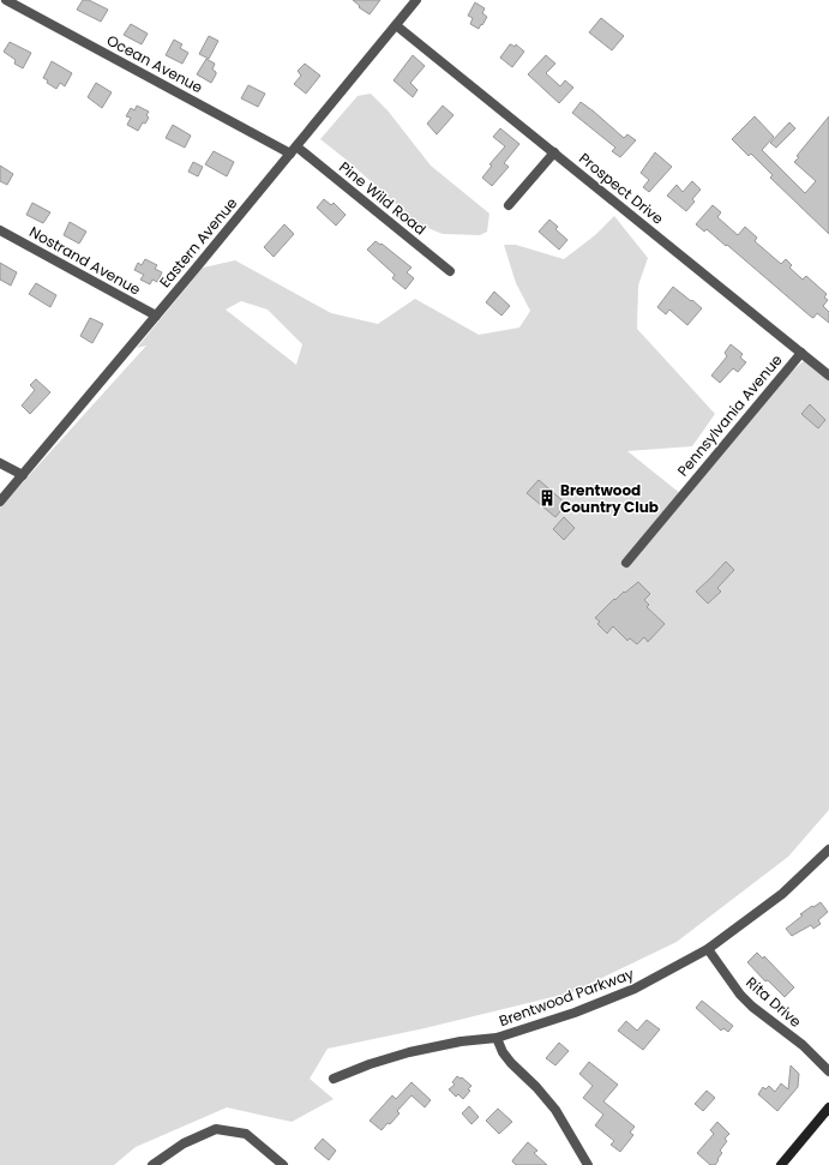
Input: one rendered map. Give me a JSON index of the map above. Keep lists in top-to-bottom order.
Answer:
{
  "streets": {
    "street": [
      "Ocean Avenue",
      "Prospect Drive",
      "Pine Wild Road",
      "Eastern Avenue",
      "Nostrand Avenue",
      "Pennsylvania Avenue",
      "Brentwood Parkway",
      "Rita Drive"
    ]
  },
  "crossings": [
    ["Ocean Avenue", "Pine Wild Road"],
    ["Ocean Avenue", "Eastern Avenue"],
    ["Prospect Drive", "Eastern Avenue"],
    ["Prospect Drive", "Pennsylvania Avenue"],
    ["Pine Wild Road", "Eastern Avenue"],
    ["Eastern Avenue", "Nostrand Avenue"],
    ["Brentwood Parkway", "Rita Drive"]
  ],
  "places": {
    "building": ["Brentwood Country Club"]
  }
}
